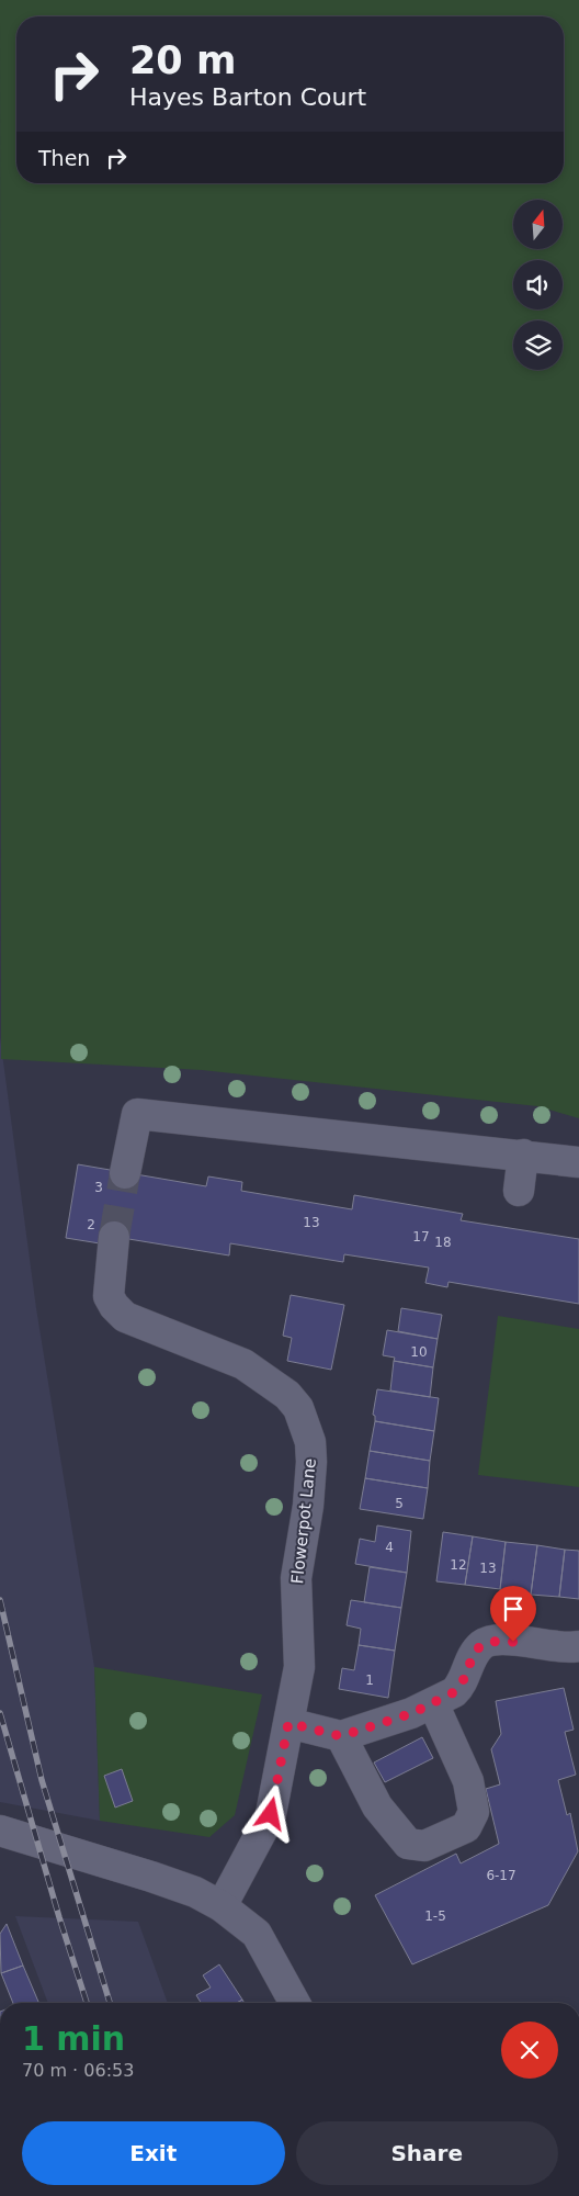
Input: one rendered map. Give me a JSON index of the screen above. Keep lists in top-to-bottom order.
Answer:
{
  "streets": {
    "street": ["Flowerpot Lane"]
  },
  "house_numbers": [
    "3",
    "13",
    "2",
    "17",
    "18",
    "10",
    "5",
    "4",
    "12",
    "13",
    "1",
    "6-17",
    "1-5"
  ],
  "north": "top",
  "page": {
    "turn": ["20 m", "Hayes Barton Court"],
    "then": "Then",
    "heading": ["1 min", "70 m · 06:53"],
    "buttons": ["Exit", "Share"]
  }
}
